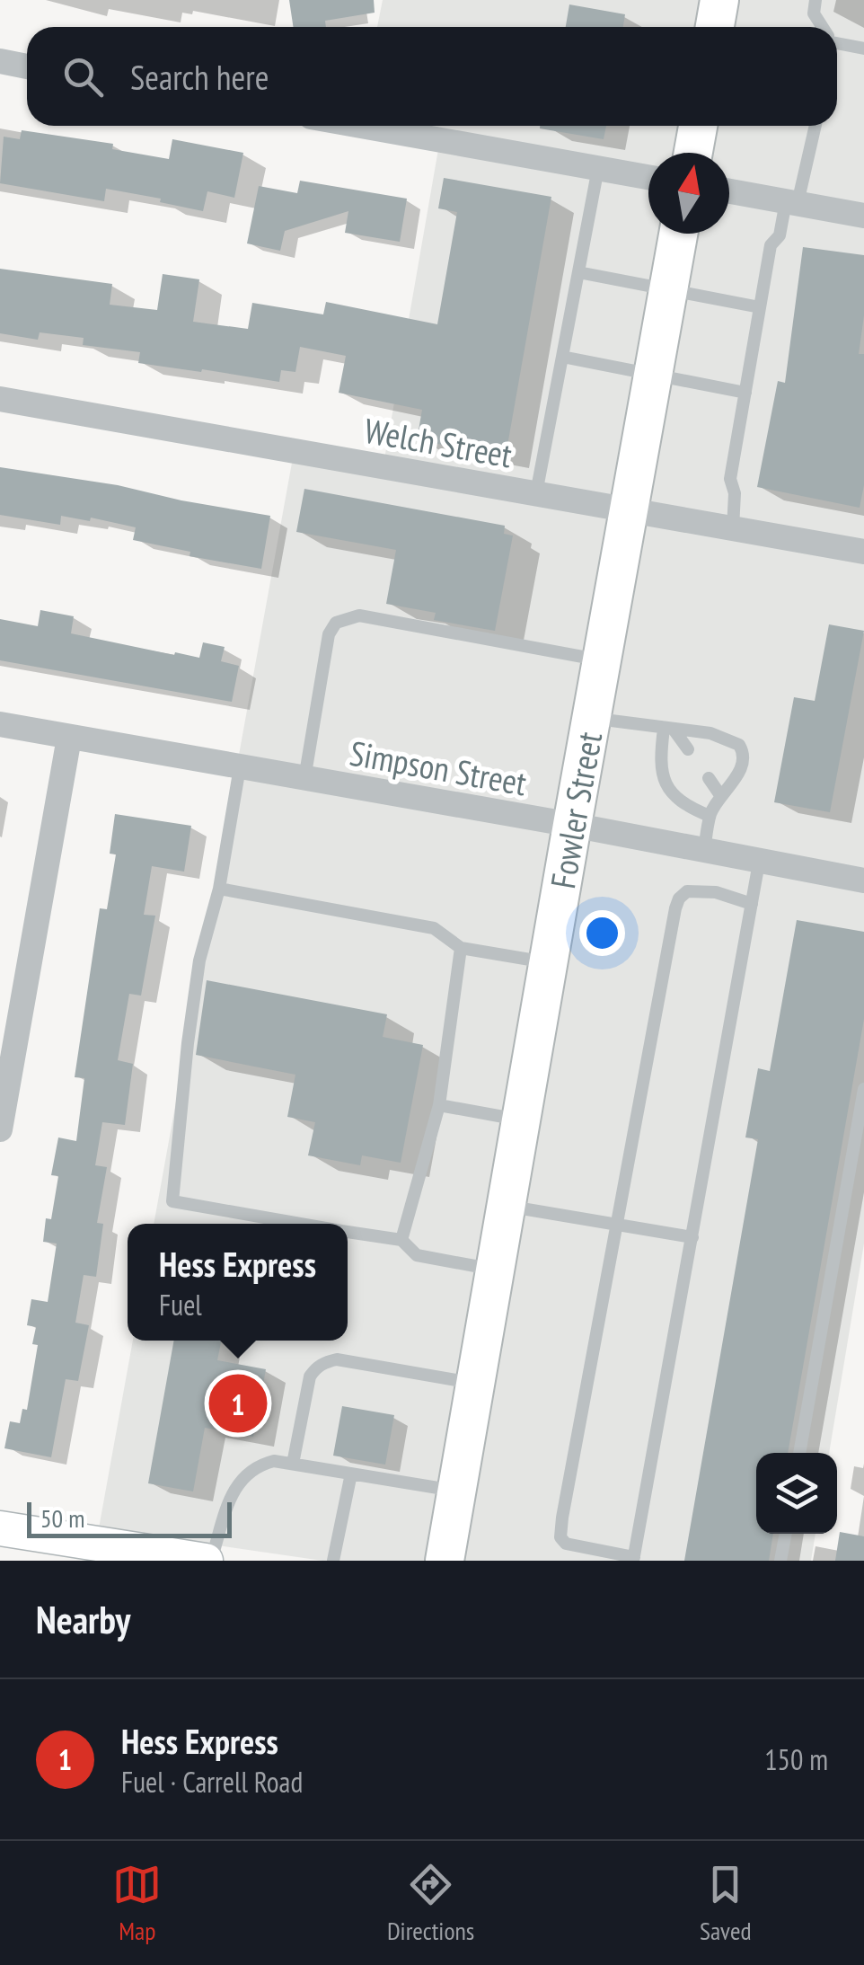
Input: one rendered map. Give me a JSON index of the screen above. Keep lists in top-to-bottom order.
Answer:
{
  "streets": {
    "main road": ["Fowler Street"],
    "street": ["Welch Street", "Simpson Street"]
  },
  "crossings": [
    ["Welch Street", "Fowler Street"],
    ["Simpson Street", "Fowler Street"]
  ],
  "scale_bar": "50 m",
  "north": "top",
  "page": {
    "search": "Search here",
    "popup": ["Hess Express", "Fuel"],
    "pins": "1",
    "scale": "50 m",
    "heading": "Nearby",
    "list": [
      {
        "mark": "1",
        "name": "Hess Express",
        "note": "Fuel · Carrell Road",
        "value": "150 m"
      }
    ],
    "nav": ["Map", "Directions", "Saved"]
  }
}
